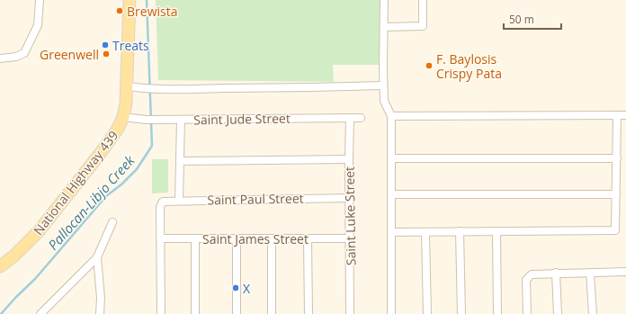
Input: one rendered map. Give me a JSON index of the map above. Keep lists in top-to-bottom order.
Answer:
{
  "streets": {
    "main road": ["National Highway 439"],
    "street": [
      "Saint Jude Street",
      "Saint Paul Street",
      "Saint Luke Street",
      "Saint James Street"
    ]
  },
  "crossings": [
    ["Saint Jude Street", "National Highway 439"],
    ["Saint Jude Street", "Saint Luke Street"],
    ["Saint Paul Street", "Saint Luke Street"],
    ["Saint Paul Street", "Saint James Street"],
    ["Saint Luke Street", "Saint James Street"]
  ],
  "water": ["Pallocan-Libjo Creek"],
  "places": [
    "Brewista",
    "Treats",
    "Greenwell",
    "F. Baylosis Crispy Pata",
    "X"
  ],
  "scale_bar": "50 m"
}
